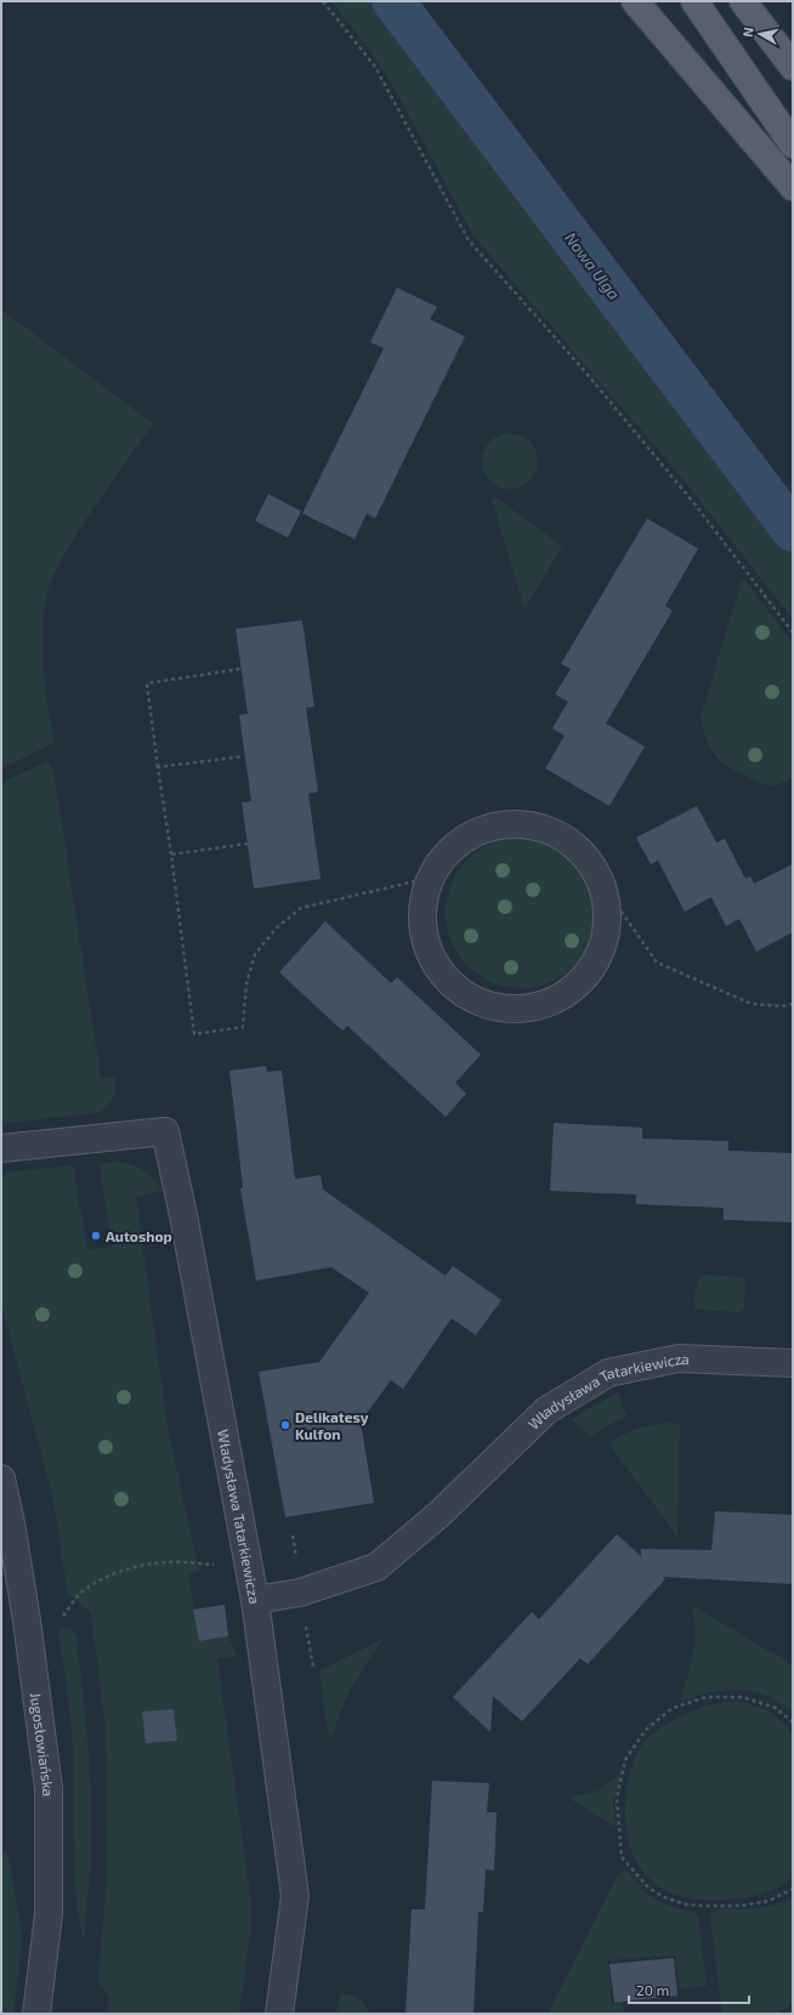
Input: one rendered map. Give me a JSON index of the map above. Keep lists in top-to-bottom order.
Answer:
{
  "streets": {
    "street": ["Władysława Tatarkiewicza", "Jugosłowiańska"]
  },
  "water": ["Nowa Ulga"],
  "places": ["Autoshop", "Delikatesy Kulfon"],
  "scale_bar": "20 m",
  "north": "left"
}
